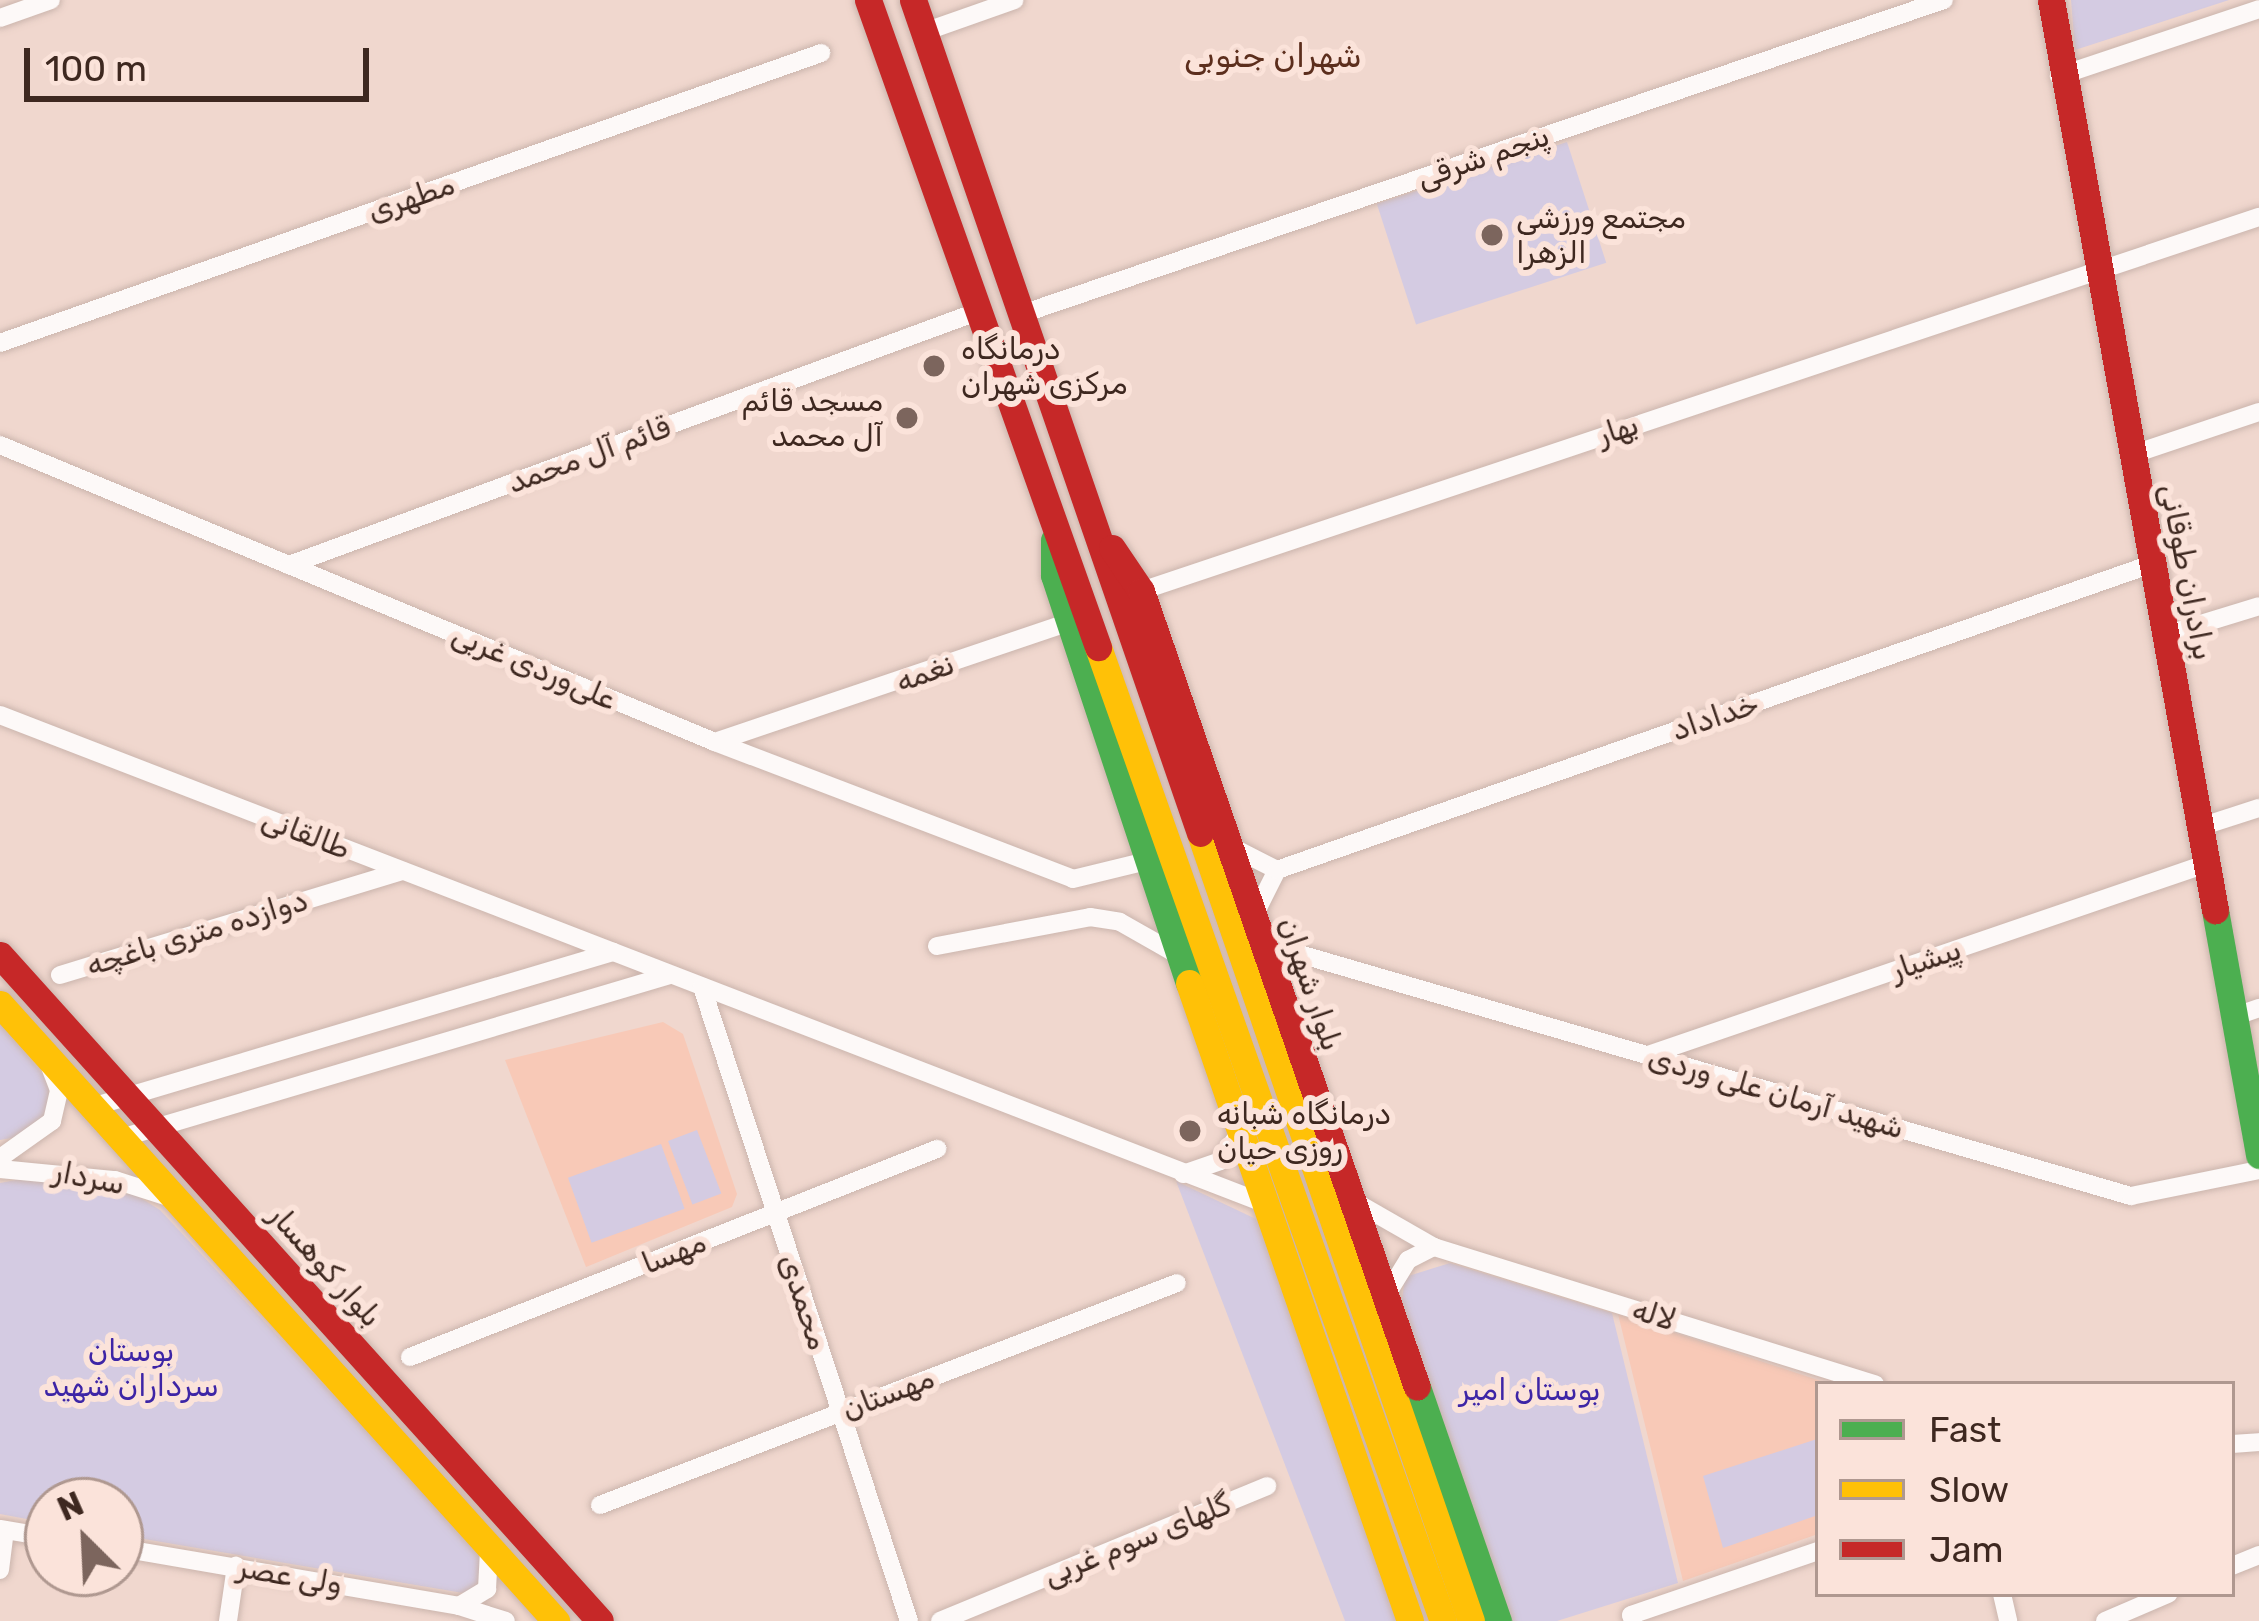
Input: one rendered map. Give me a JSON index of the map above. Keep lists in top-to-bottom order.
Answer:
{
  "streets": {
    "main road": ["برادران طوقانی", "بلوار شهران", "بلوار کوهسار"],
    "street": [
      "پنجم شرقی",
      "مطهری",
      "بهار",
      "قائم آل محمد",
      "علی‌وردی غربی",
      "نغمه",
      "خداداد",
      "طالقانی",
      "دوازده متری باغچه",
      "پیشیار",
      "شهید آرمان علی وردی",
      "سردار",
      "مهسا",
      "محمدی",
      "لاله",
      "مهستان",
      "گلهای سوم غربی",
      "ولی عصر"
    ]
  },
  "crossings": [
    ["پنجم شرقی", "بلوار شهران"],
    ["بهار", "برادران طوقانی"],
    ["بهار", "بلوار شهران"],
    ["قائم آل محمد", "علی‌وردی غربی"],
    ["برادران طوقانی", "خداداد"],
    ["برادران طوقانی", "پیشیار"],
    ["علی‌وردی غربی", "نغمه"],
    ["طالقانی", "دوازده متری باغچه"],
    ["طالقانی", "محمدی"],
    ["پیشیار", "شهید آرمان علی وردی"],
    ["بلوار شهران", "لاله"],
    ["مهسا", "محمدی"],
    ["محمدی", "مهستان"]
  ],
  "districts": ["شهران جنوبی"],
  "parks": ["بوستان سرداران شهید", "بوستان امیر"],
  "places": [
    "مجتمع ورزشی الزهرا",
    "درمانگاه مرکزی شهران",
    "مسجد قائم آل محمد",
    "درمانگاه شبانه روزی حیان"
  ],
  "legend": ["Fast", "Slow", "Jam"],
  "scale_bar": "100 m",
  "north": "top left"
}
